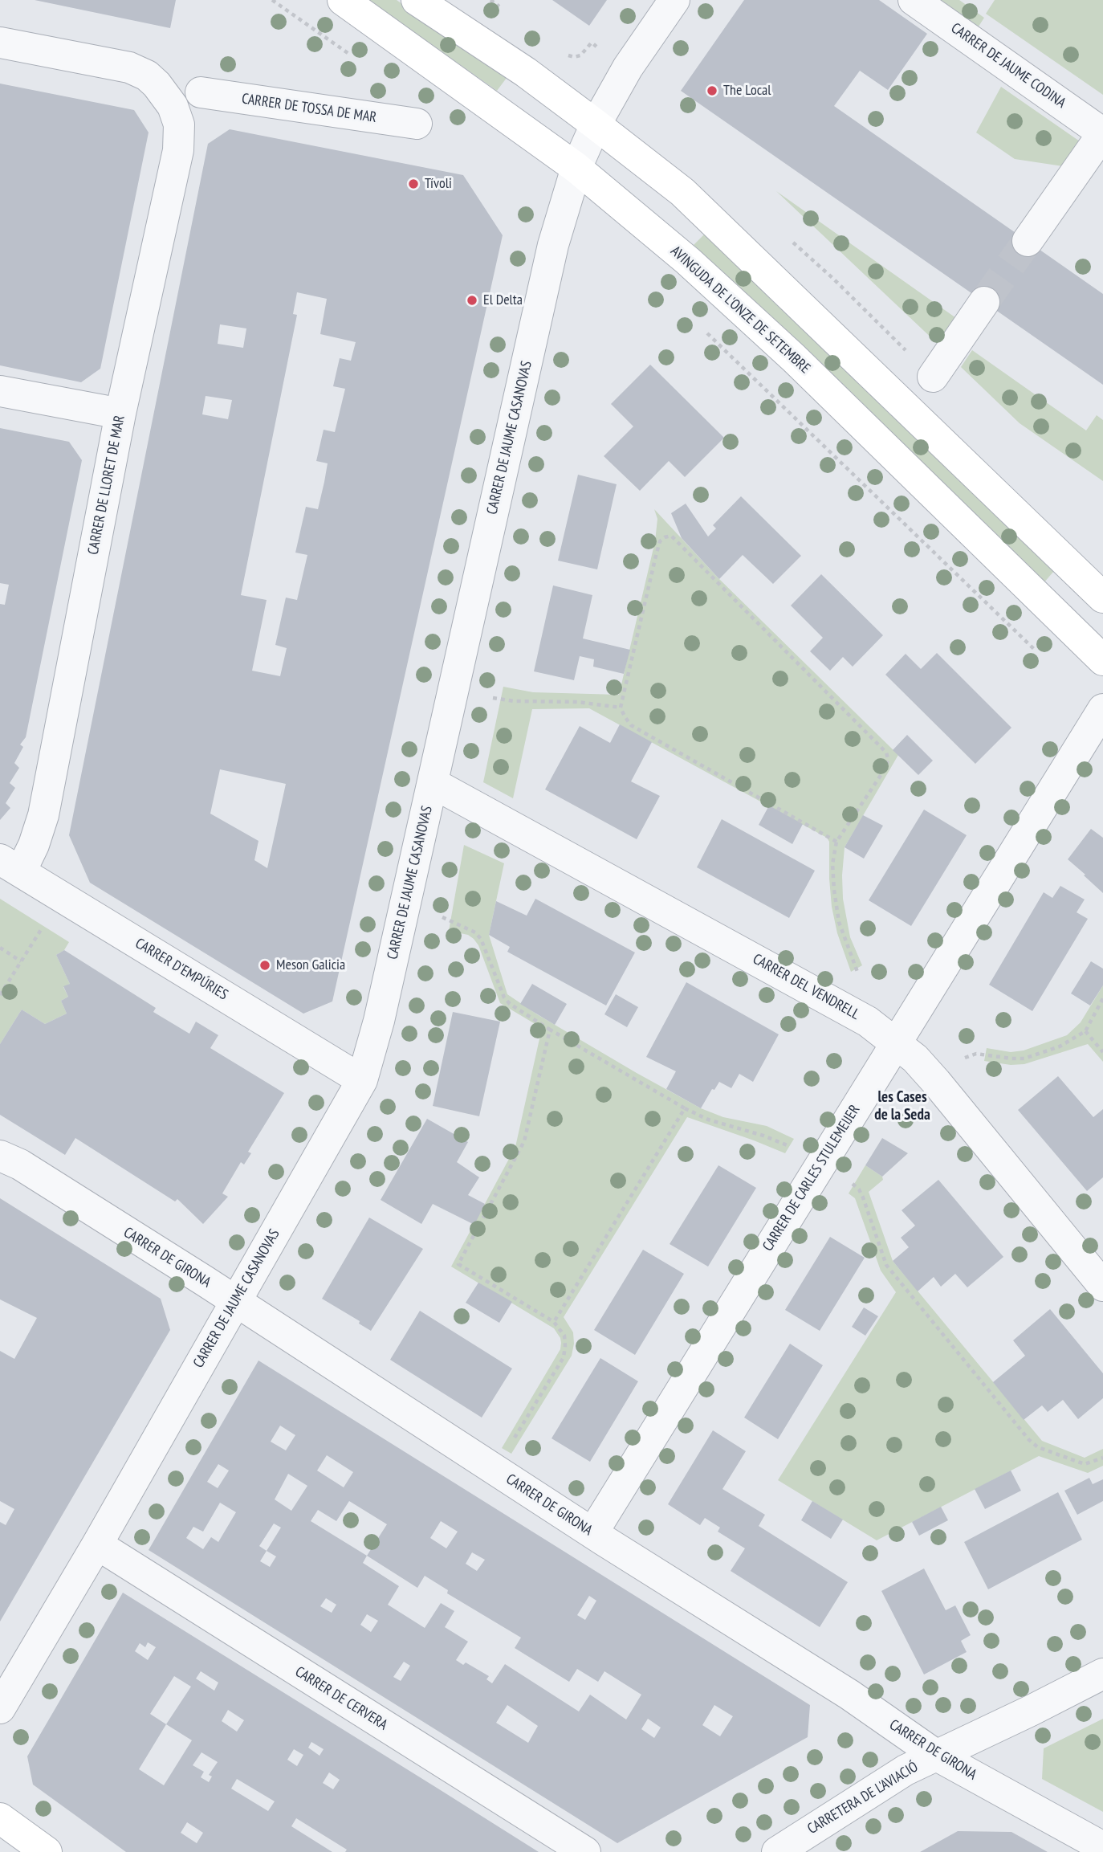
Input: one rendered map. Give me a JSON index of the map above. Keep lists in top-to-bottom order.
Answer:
{
  "streets": {
    "main road": ["AVINGUDA DE L'ONZE DE SETEMBRE"],
    "street": [
      "CARRER DE JAUME CODINA",
      "CARRER DE TOSSA DE MAR",
      "CARRER DE JAUME CASANOVAS",
      "CARRER DE LLORET DE MAR",
      "CARRER D'EMPÚRIES",
      "CARRER DEL VENDRELL",
      "CARRER DE CARLES STULEMEIJER",
      "CARRER DE GIRONA",
      "CARRER DE CERVERA",
      "CARRETERA DE L'AVIACIÓ"
    ]
  },
  "crossings": [
    ["AVINGUDA DE L'ONZE DE SETEMBRE", "CARRER DE JAUME CASANOVAS"],
    ["CARRER DE JAUME CASANOVAS", "CARRER D'EMPÚRIES"],
    ["CARRER DE JAUME CASANOVAS", "CARRER DEL VENDRELL"],
    ["CARRER DE JAUME CASANOVAS", "CARRER DE GIRONA"],
    ["CARRER DE JAUME CASANOVAS", "CARRER DE CERVERA"],
    ["CARRER DE LLORET DE MAR", "CARRER D'EMPÚRIES"],
    ["CARRER DEL VENDRELL", "CARRER DE CARLES STULEMEIJER"],
    ["CARRER DE CARLES STULEMEIJER", "CARRER DE GIRONA"],
    ["CARRER DE GIRONA", "CARRETERA DE L'AVIACIÓ"]
  ],
  "districts": ["les Cases de la Seda"],
  "places": [
    "The Local",
    "Tívoli",
    "El Delta",
    "Meson Galicia"
  ]
}
